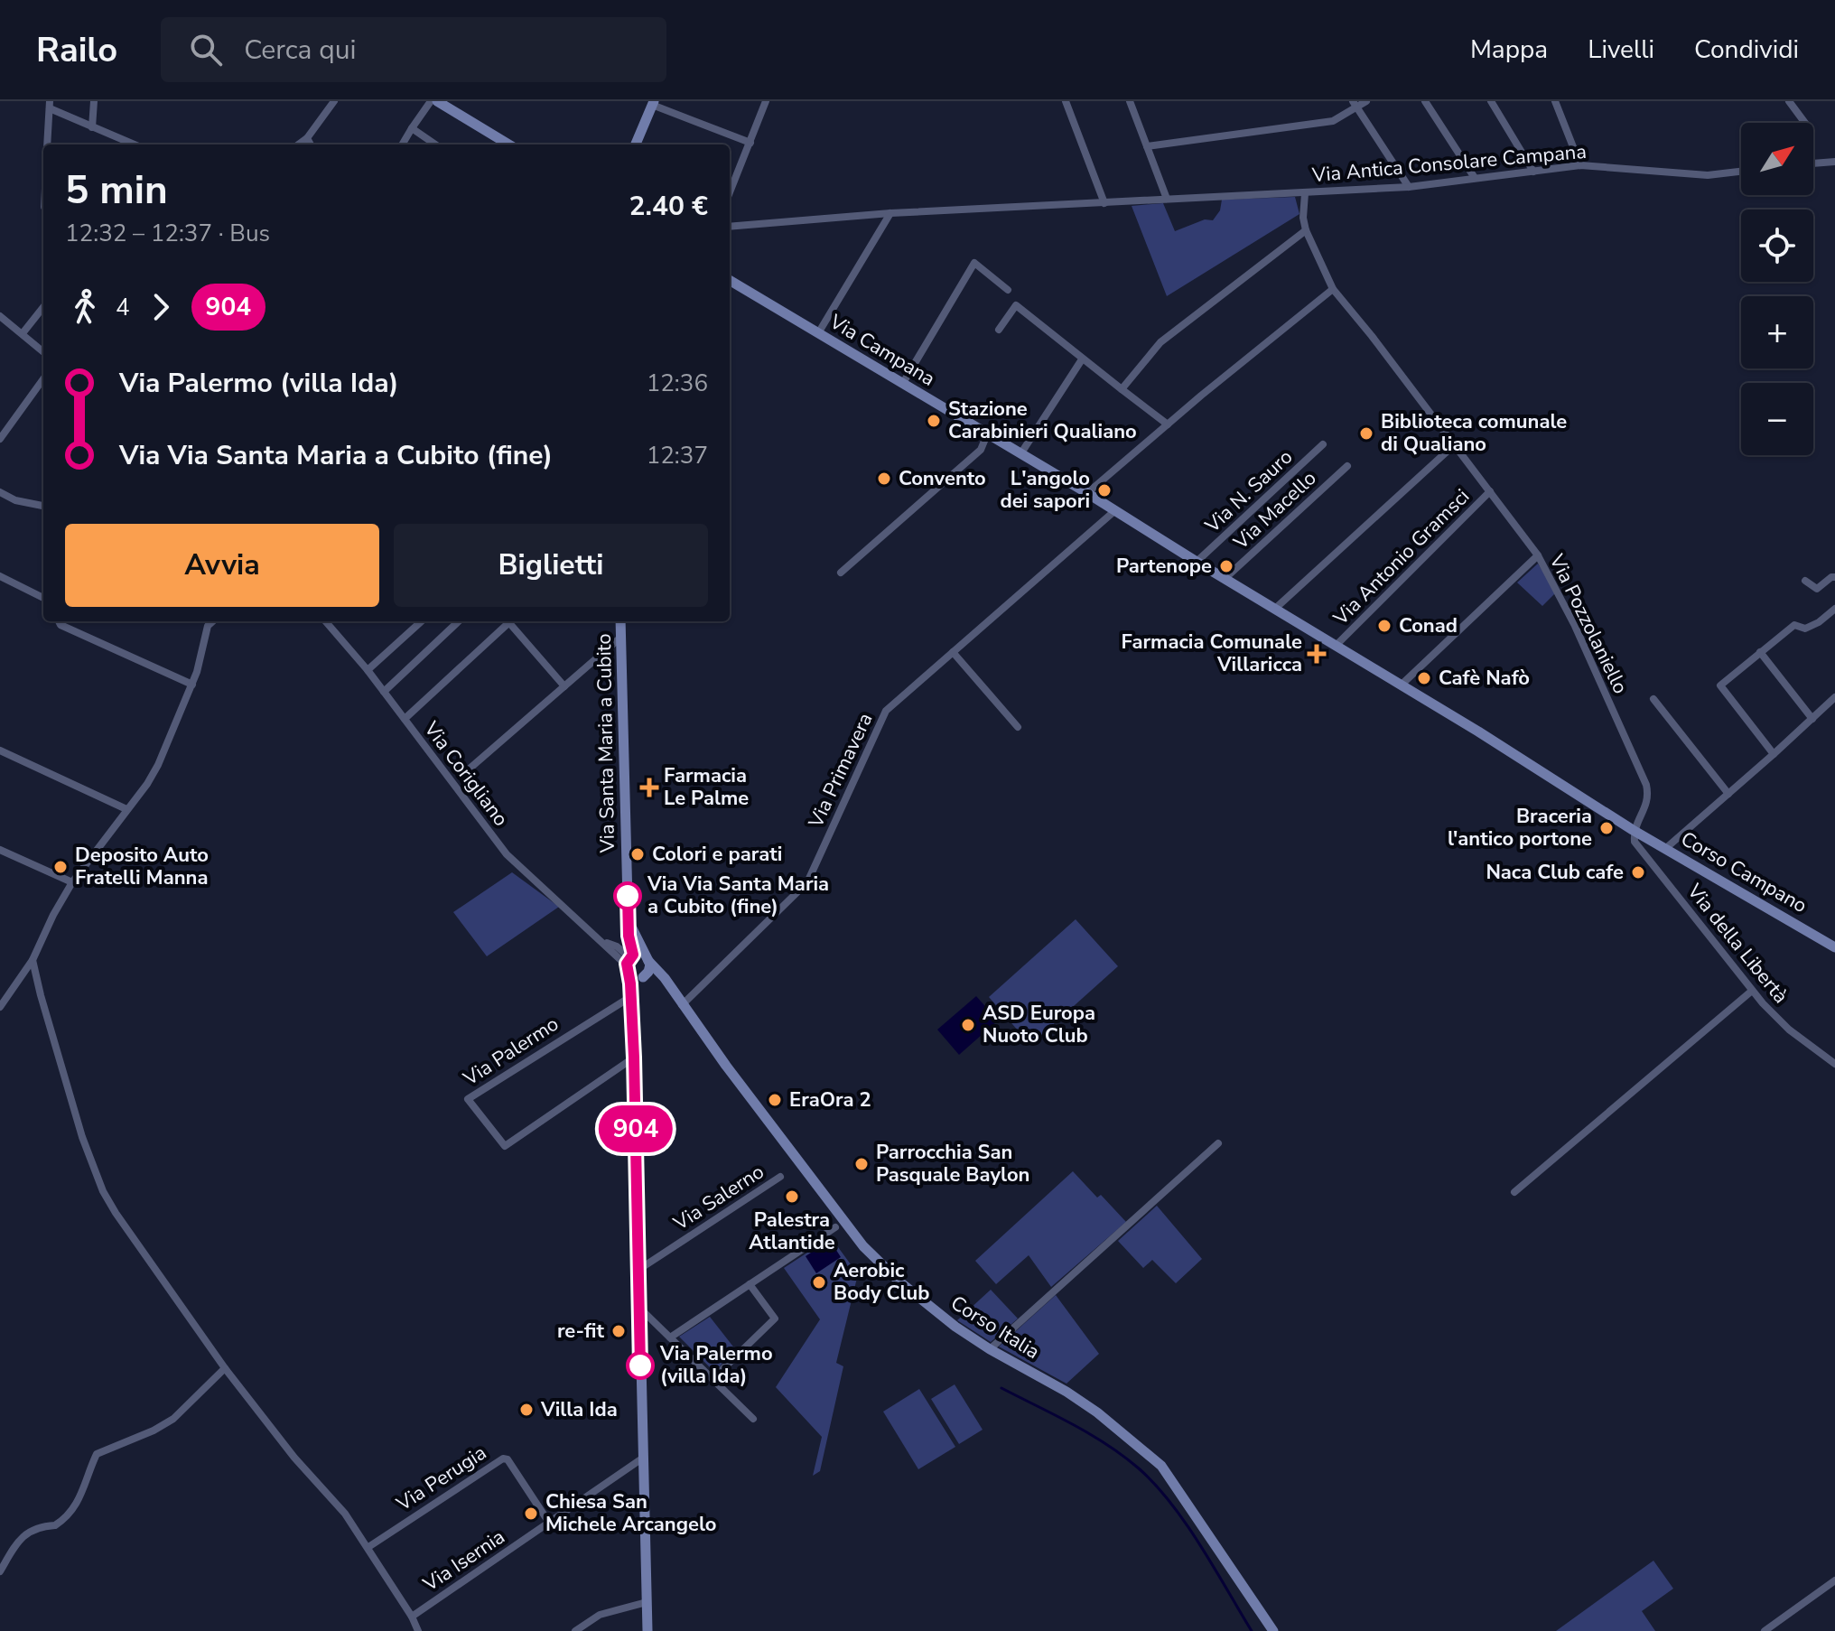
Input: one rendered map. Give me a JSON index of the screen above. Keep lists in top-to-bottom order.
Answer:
{
  "streets": {
    "main road": [
      "Via Campana",
      "Via Santa Maria a Cubito",
      "Corso Campano",
      "Corso Italia"
    ],
    "street": [
      "Via Antica Consolare Campana",
      "Via N. Sauro",
      "Via Macello",
      "Via Antonio Gramsci",
      "Via Pozzolaniello",
      "Via Primavera",
      "Via Corigliano",
      "Via della Libertà",
      "Via Palermo",
      "Via Salerno",
      "Via Perugia",
      "Via Isernia"
    ]
  },
  "crossings": [
    ["Via Antica Consolare Campana", "Via Pozzolaniello"],
    ["Via Campana", "Via N. Sauro"],
    ["Via Campana", "Via Macello"],
    ["Via Campana", "Via Antonio Gramsci"],
    ["Via Campana", "Via Primavera"],
    ["Via Campana", "Corso Campano"],
    ["Via Antonio Gramsci", "Via Pozzolaniello"],
    ["Via Antonio Gramsci", "Corso Campano"],
    ["Via Pozzolaniello", "Corso Campano"],
    ["Via Pozzolaniello", "Via della Libertà"],
    ["Via Primavera", "Corso Italia"],
    ["Corso Campano", "Via della Libertà"],
    ["Via Perugia", "Via Isernia"]
  ],
  "places": {
    "other": [
      "Stazione Carabinieri Qualiano",
      "Biblioteca comunale di Qualiano",
      "Convento",
      "L'angolo dei sapori",
      "Partenope",
      "Conad",
      "Cafè Nafò",
      "Braceria l'antico portone",
      "Colori e parati",
      "Deposito Auto Fratelli Manna",
      "Naca Club cafe",
      "Via Via Santa Maria a Cubito (fine)",
      "ASD Europa Nuoto Club",
      "EraOra 2",
      "Parrocchia San Pasquale Baylon",
      "Palestra Atlantide",
      "Aerobic Body Club",
      "re-fit",
      "Via Palermo (villa Ida)",
      "Villa Ida",
      "Chiesa San Michele Arcangelo"
    ],
    "health": ["Farmacia Comunale Villaricca", "Farmacia Le Palme"]
  },
  "lines": ["bus line 904"],
  "north": "top right",
  "page": {
    "header": "Railo",
    "search": "Cerca qui",
    "nav": ["Mappa", "Livelli", "Condividi"],
    "on_map": "904",
    "map_buttons": ["+", "−"],
    "heading": ["5 min", "12:32 – 12:37 · Bus", "2.40 €"],
    "legs": ["4", "904"],
    "list": [
      {
        "name": "Via Palermo (villa Ida)",
        "value": "12:36"
      },
      {
        "name": "Via Via Santa Maria a Cubito (fine)",
        "value": "12:37"
      }
    ],
    "buttons": ["Avvia", "Biglietti"]
  }
}
